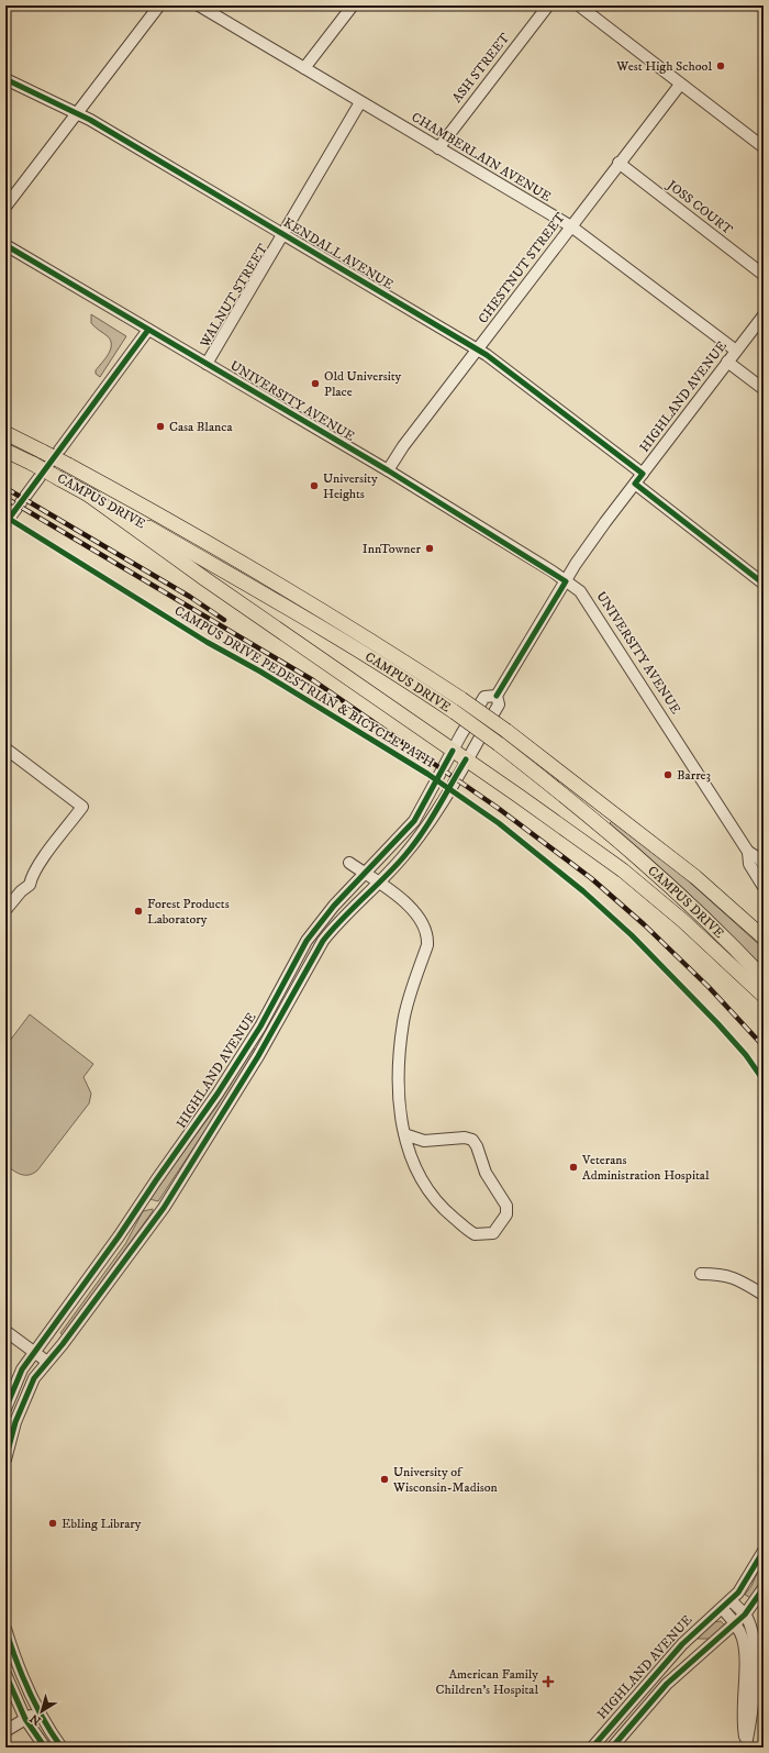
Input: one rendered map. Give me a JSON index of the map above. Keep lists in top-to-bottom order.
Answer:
{
  "streets": {
    "main road": ["CAMPUS DRIVE"],
    "street": [
      "ASH STREET",
      "CHAMBERLAIN AVENUE",
      "JOSS COURT",
      "KENDALL AVENUE",
      "CHESTNUT STREET",
      "WALNUT STREET",
      "HIGHLAND AVENUE",
      "UNIVERSITY AVENUE"
    ],
    "cycle path": ["CAMPUS DRIVE PEDESTRIAN & BICYCLE PATH"]
  },
  "crossings": [
    ["ASH STREET", "CHAMBERLAIN AVENUE"],
    ["CHAMBERLAIN AVENUE", "CHESTNUT STREET"],
    ["CHAMBERLAIN AVENUE", "WALNUT STREET"],
    ["CHAMBERLAIN AVENUE", "HIGHLAND AVENUE"],
    ["JOSS COURT", "CHESTNUT STREET"],
    ["KENDALL AVENUE", "CHESTNUT STREET"],
    ["KENDALL AVENUE", "WALNUT STREET"],
    ["KENDALL AVENUE", "HIGHLAND AVENUE"],
    ["CHESTNUT STREET", "UNIVERSITY AVENUE"],
    ["WALNUT STREET", "UNIVERSITY AVENUE"],
    ["HIGHLAND AVENUE", "UNIVERSITY AVENUE"]
  ],
  "places": {
    "other": [
      "West High School",
      "Old University Place",
      "Casa Blanca",
      "University Heights",
      "InnTowner",
      "Barre3",
      "Forest Products Laboratory",
      "Veterans Administration Hospital",
      "University of Wisconsin-Madison",
      "Ebling Library"
    ],
    "health": ["American Family Children's Hospital"]
  },
  "north": "bottom left"
}
